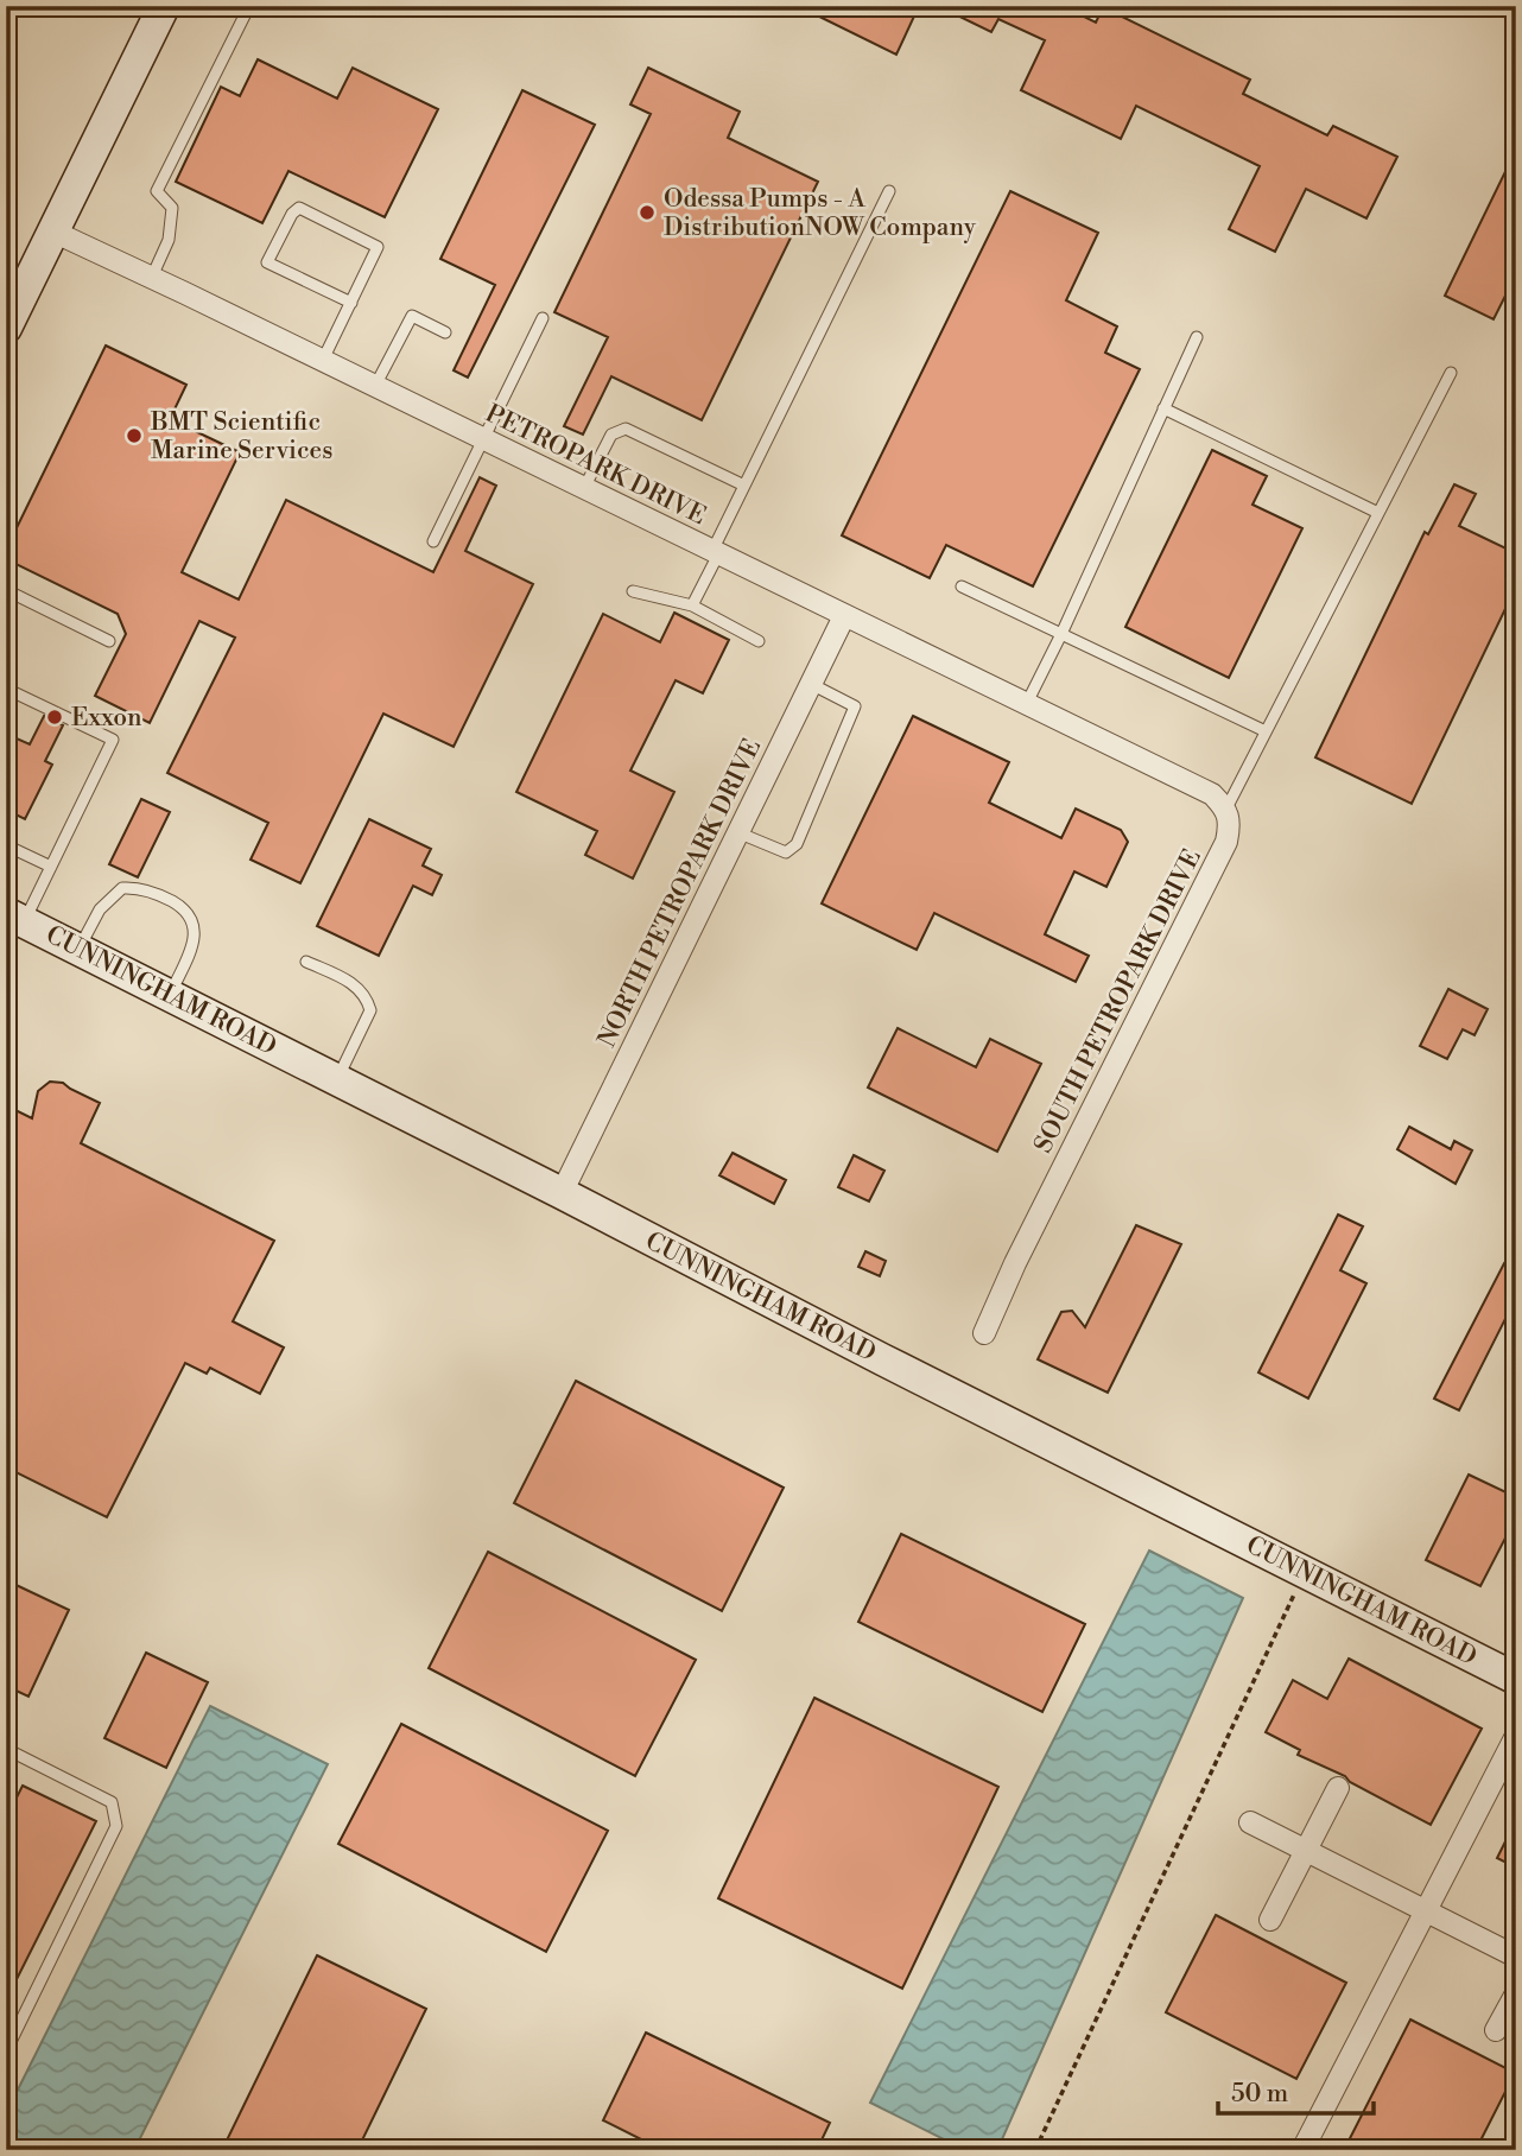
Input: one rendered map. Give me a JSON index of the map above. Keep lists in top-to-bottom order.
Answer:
{
  "streets": {
    "street": [
      "PETROPARK DRIVE",
      "NORTH PETROPARK DRIVE",
      "CUNNINGHAM ROAD",
      "SOUTH PETROPARK DRIVE"
    ]
  },
  "crossings": [
    ["PETROPARK DRIVE", "NORTH PETROPARK DRIVE"],
    ["PETROPARK DRIVE", "SOUTH PETROPARK DRIVE"],
    ["NORTH PETROPARK DRIVE", "CUNNINGHAM ROAD"]
  ],
  "places": ["Odessa Pumps - A DistributionNOW Company", "BMT Scientific Marine Services", "Exxon"],
  "scale_bar": "50 m"
}
